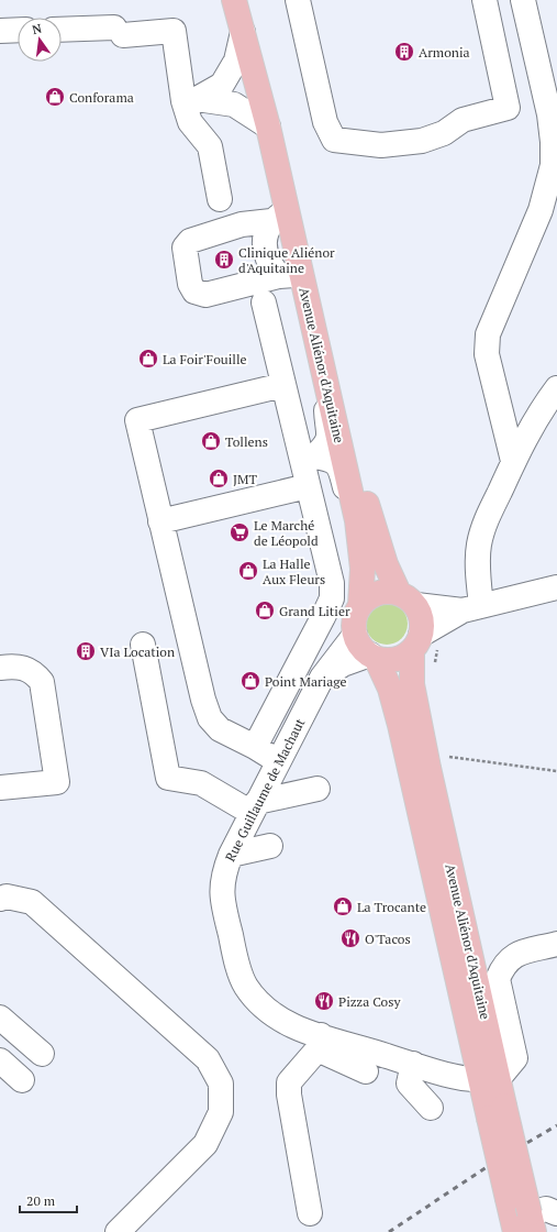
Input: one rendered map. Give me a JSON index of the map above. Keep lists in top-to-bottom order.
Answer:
{
  "streets": {
    "main road": ["Avenue Aliénor d'Aquitaine"],
    "street": ["Rue Guillaume de Machaut"]
  },
  "crossings": [
    ["Avenue Aliénor d'Aquitaine", "Rue Guillaume de Machaut"]
  ],
  "places": {
    "building": ["Armonia", "Clinique Aliénor d'Aquitaine", "VIa Location"],
    "shop": [
      "Conforama",
      "La Foir'Fouille",
      "Tollens",
      "JMT",
      "La Halle Aux Fleurs",
      "Grand Litier",
      "Point Mariage",
      "La Trocante"
    ],
    "supermarket": ["Le Marché de Léopold"],
    "restaurant": ["O'Tacos", "Pizza Cosy"]
  },
  "scale_bar": "20 m",
  "north": "top"
}
